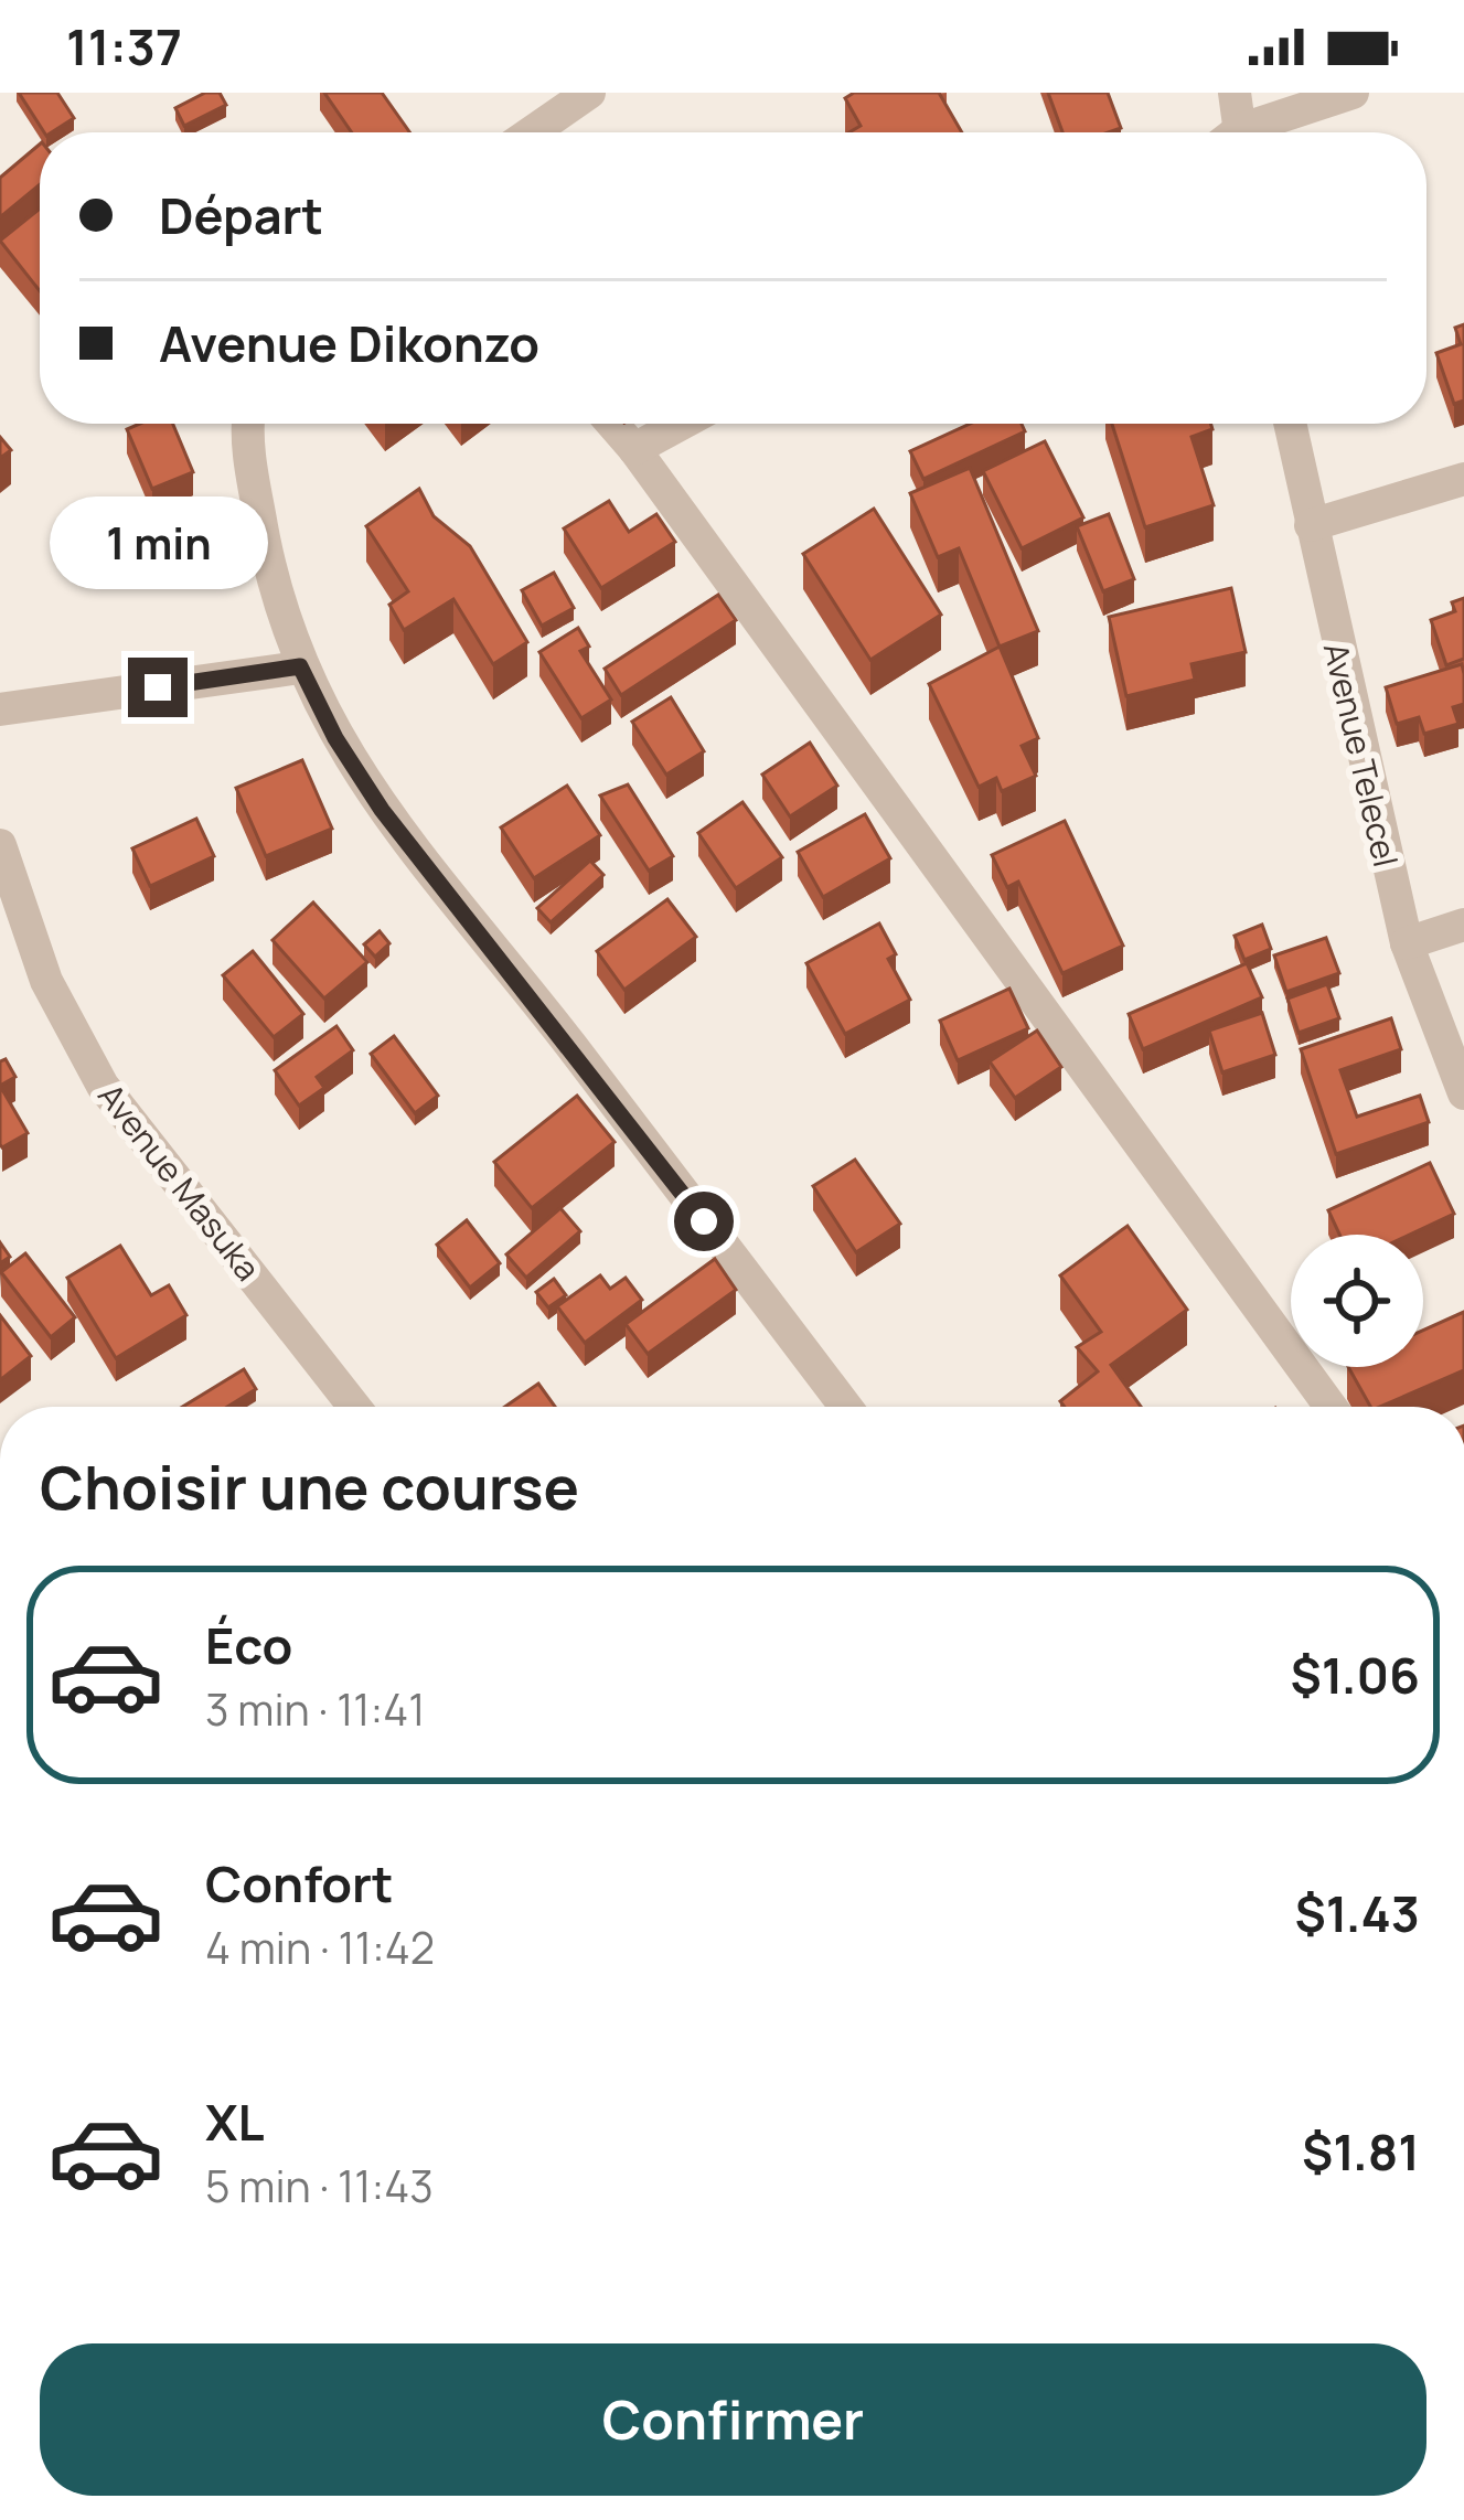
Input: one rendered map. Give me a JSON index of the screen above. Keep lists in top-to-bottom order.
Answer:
{
  "streets": {
    "street": ["Avenue Telecel", "Avenue Masuka"]
  },
  "page": {
    "status": "11:37",
    "banner": ["Départ", "Avenue Dikonzo"],
    "bubble": "1 min",
    "heading": "Choisir une course",
    "list": [
      {
        "name": "Éco",
        "note": "3 min · 11:41",
        "value": "$1.06"
      },
      {
        "name": "Confort",
        "note": "4 min · 11:42",
        "value": "$1.43"
      },
      {
        "name": "XL",
        "note": "5 min · 11:43",
        "value": "$1.81"
      }
    ],
    "buttons": "Confirmer"
  }
}
